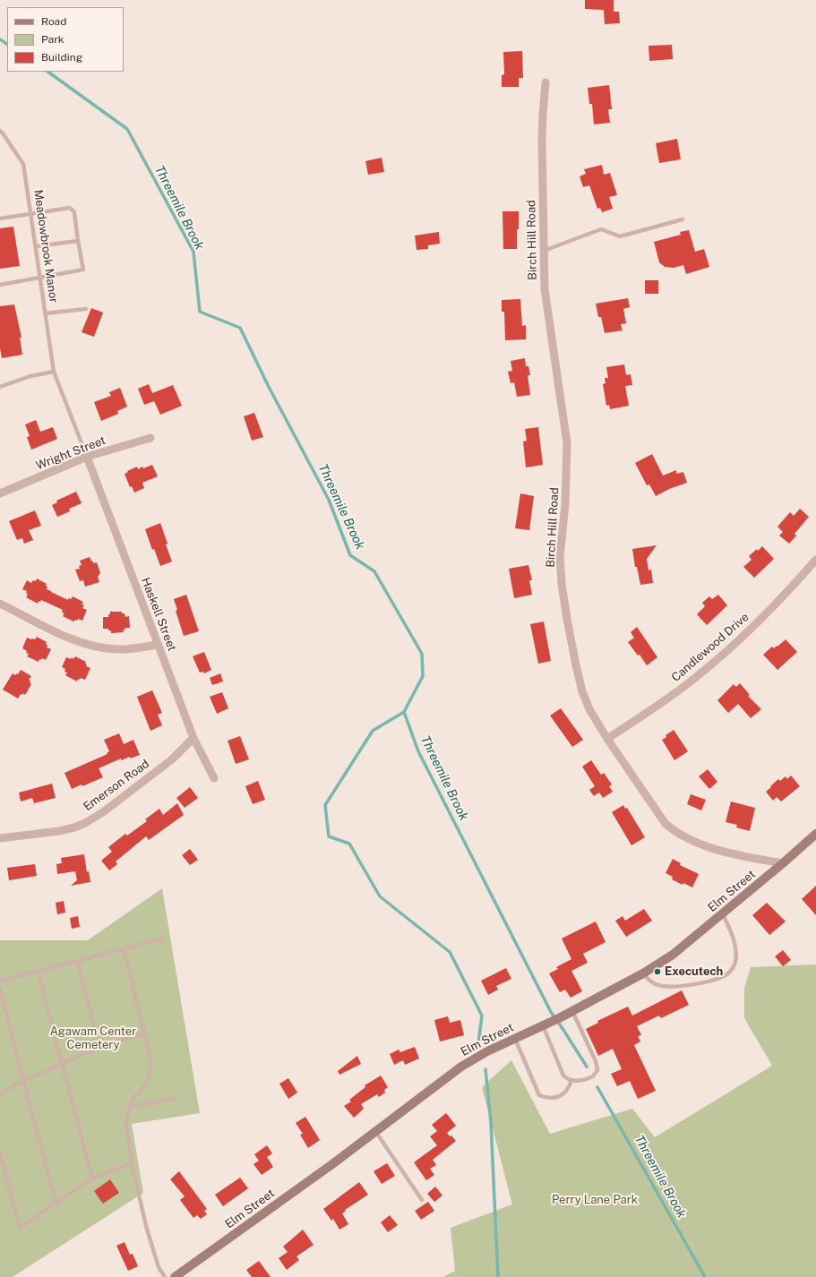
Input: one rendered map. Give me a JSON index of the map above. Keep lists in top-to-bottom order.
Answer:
{
  "streets": {
    "street": [
      "Birch Hill Road",
      "Wright Street",
      "Haskell Street",
      "Candlewood Drive",
      "Emerson Road",
      "Elm Street"
    ],
    "lane": ["Meadowbrook Manor"]
  },
  "crossings": [
    ["Birch Hill Road", "Candlewood Drive"],
    ["Birch Hill Road", "Elm Street"],
    ["Meadowbrook Manor", "Wright Street"],
    ["Meadowbrook Manor", "Haskell Street"],
    ["Wright Street", "Haskell Street"],
    ["Haskell Street", "Emerson Road"]
  ],
  "water": ["Threemile Brook"],
  "parks": ["Agawam Center Cemetery", "Perry Lane Park"],
  "places": ["Executech"],
  "legend": ["Road", "Park", "Building"]
}
